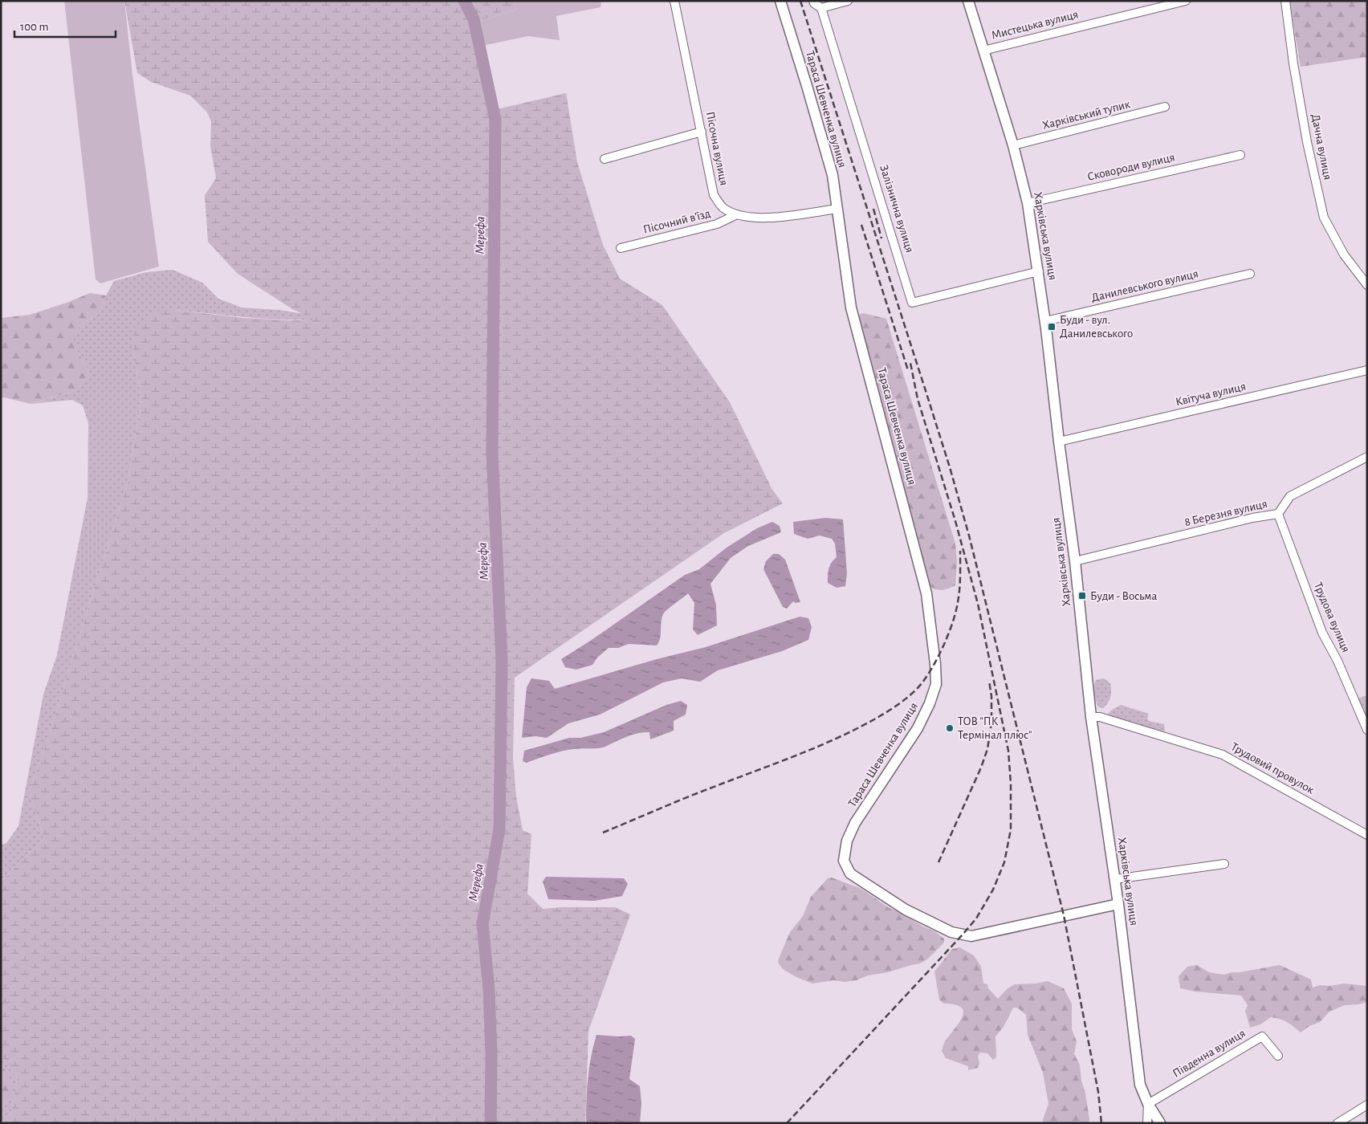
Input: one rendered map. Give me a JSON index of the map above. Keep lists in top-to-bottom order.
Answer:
{
  "streets": {
    "street": [
      "Мистецька вулиця",
      "Тараса Шевченка вулиця",
      "Харківський тупик",
      "Дачна вулиця",
      "Пісочна вулиця",
      "Сковороди вулиця",
      "Залізнична вулиця",
      "Пісочний в’їзд",
      "Харківська вулиця",
      "Данилевського вулиця",
      "Квітуча вулиця",
      "8 Березня вулиця",
      "Трудова вулиця",
      "Трудовий провулок",
      "Південна вулиця"
    ]
  },
  "crossings": [
    ["Мистецька вулиця", "Харківська вулиця"],
    ["Тараса Шевченка вулиця", "Пісочна вулиця"],
    ["Тараса Шевченка вулиця", "Харківська вулиця"],
    ["Харківський тупик", "Харківська вулиця"],
    ["Пісочна вулиця", "Пісочний в’їзд"],
    ["Сковороди вулиця", "Харківська вулиця"],
    ["Залізнична вулиця", "Харківська вулиця"],
    ["Харківська вулиця", "Данилевського вулиця"],
    ["Харківська вулиця", "Квітуча вулиця"],
    ["Харківська вулиця", "8 Березня вулиця"],
    ["Харківська вулиця", "Трудовий провулок"],
    ["Харківська вулиця", "Південна вулиця"],
    ["8 Березня вулиця", "Трудова вулиця"]
  ],
  "water": ["Мерефа"],
  "places": {
    "transit": ["Буди - вул. Данилевського", "Буди - Восьма"],
    "other": ["ТОВ \"ПК Термінал плюс\""]
  },
  "scale_bar": "100 m"
}
